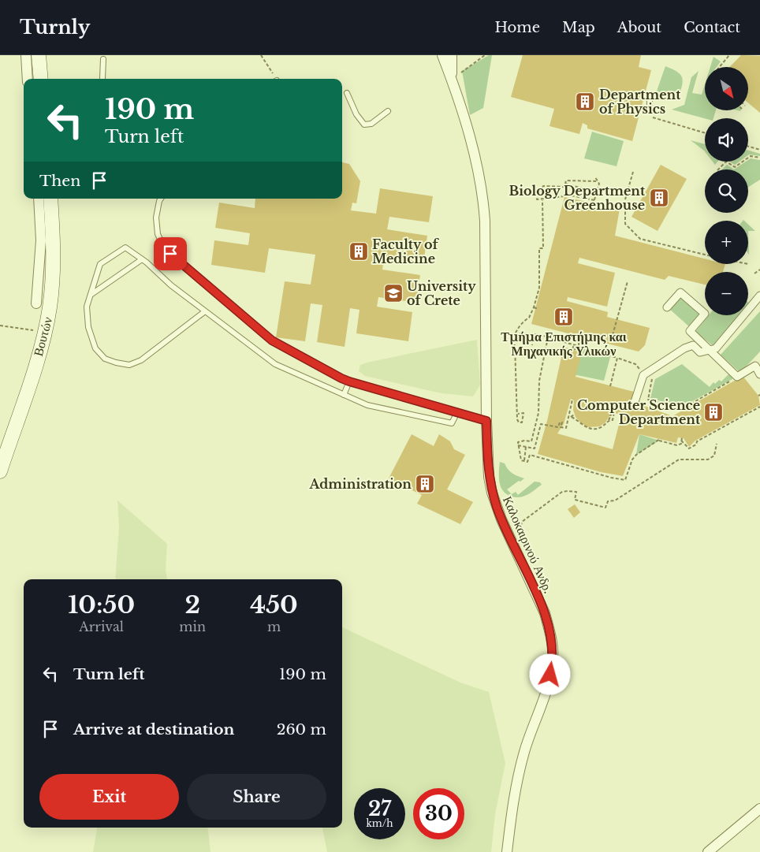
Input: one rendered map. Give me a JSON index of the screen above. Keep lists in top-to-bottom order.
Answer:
{
  "streets": {
    "main road": ["Βουτών"],
    "street": ["Καλοκαιρινού Ανδρ."]
  },
  "places": {
    "building": [
      "Department of Physics",
      "Biology Department Greenhouse",
      "Faculty of Medicine",
      "Τμήμα Επιστήμης και Μηχανικής Υλικών",
      "Computer Science Department",
      "Administration"
    ],
    "school or university": ["University of Crete"]
  },
  "north": "bottom right",
  "page": {
    "header": "Turnly",
    "nav": [
      "Home",
      "Map",
      "About",
      "Contact"
    ],
    "map_buttons": ["+", "−"],
    "turn": ["190 m", "Turn left"],
    "then": "Then",
    "eta": [
      "10:50",
      "Arrival",
      "2",
      "min",
      "450",
      "m"
    ],
    "list": [
      {
        "name": "Turn left",
        "value": "190 m"
      },
      {
        "name": "Arrive at destination",
        "value": "260 m"
      }
    ],
    "buttons": ["Exit", "Share"],
    "speed": "27 km/h",
    "limit": "30"
  }
}
